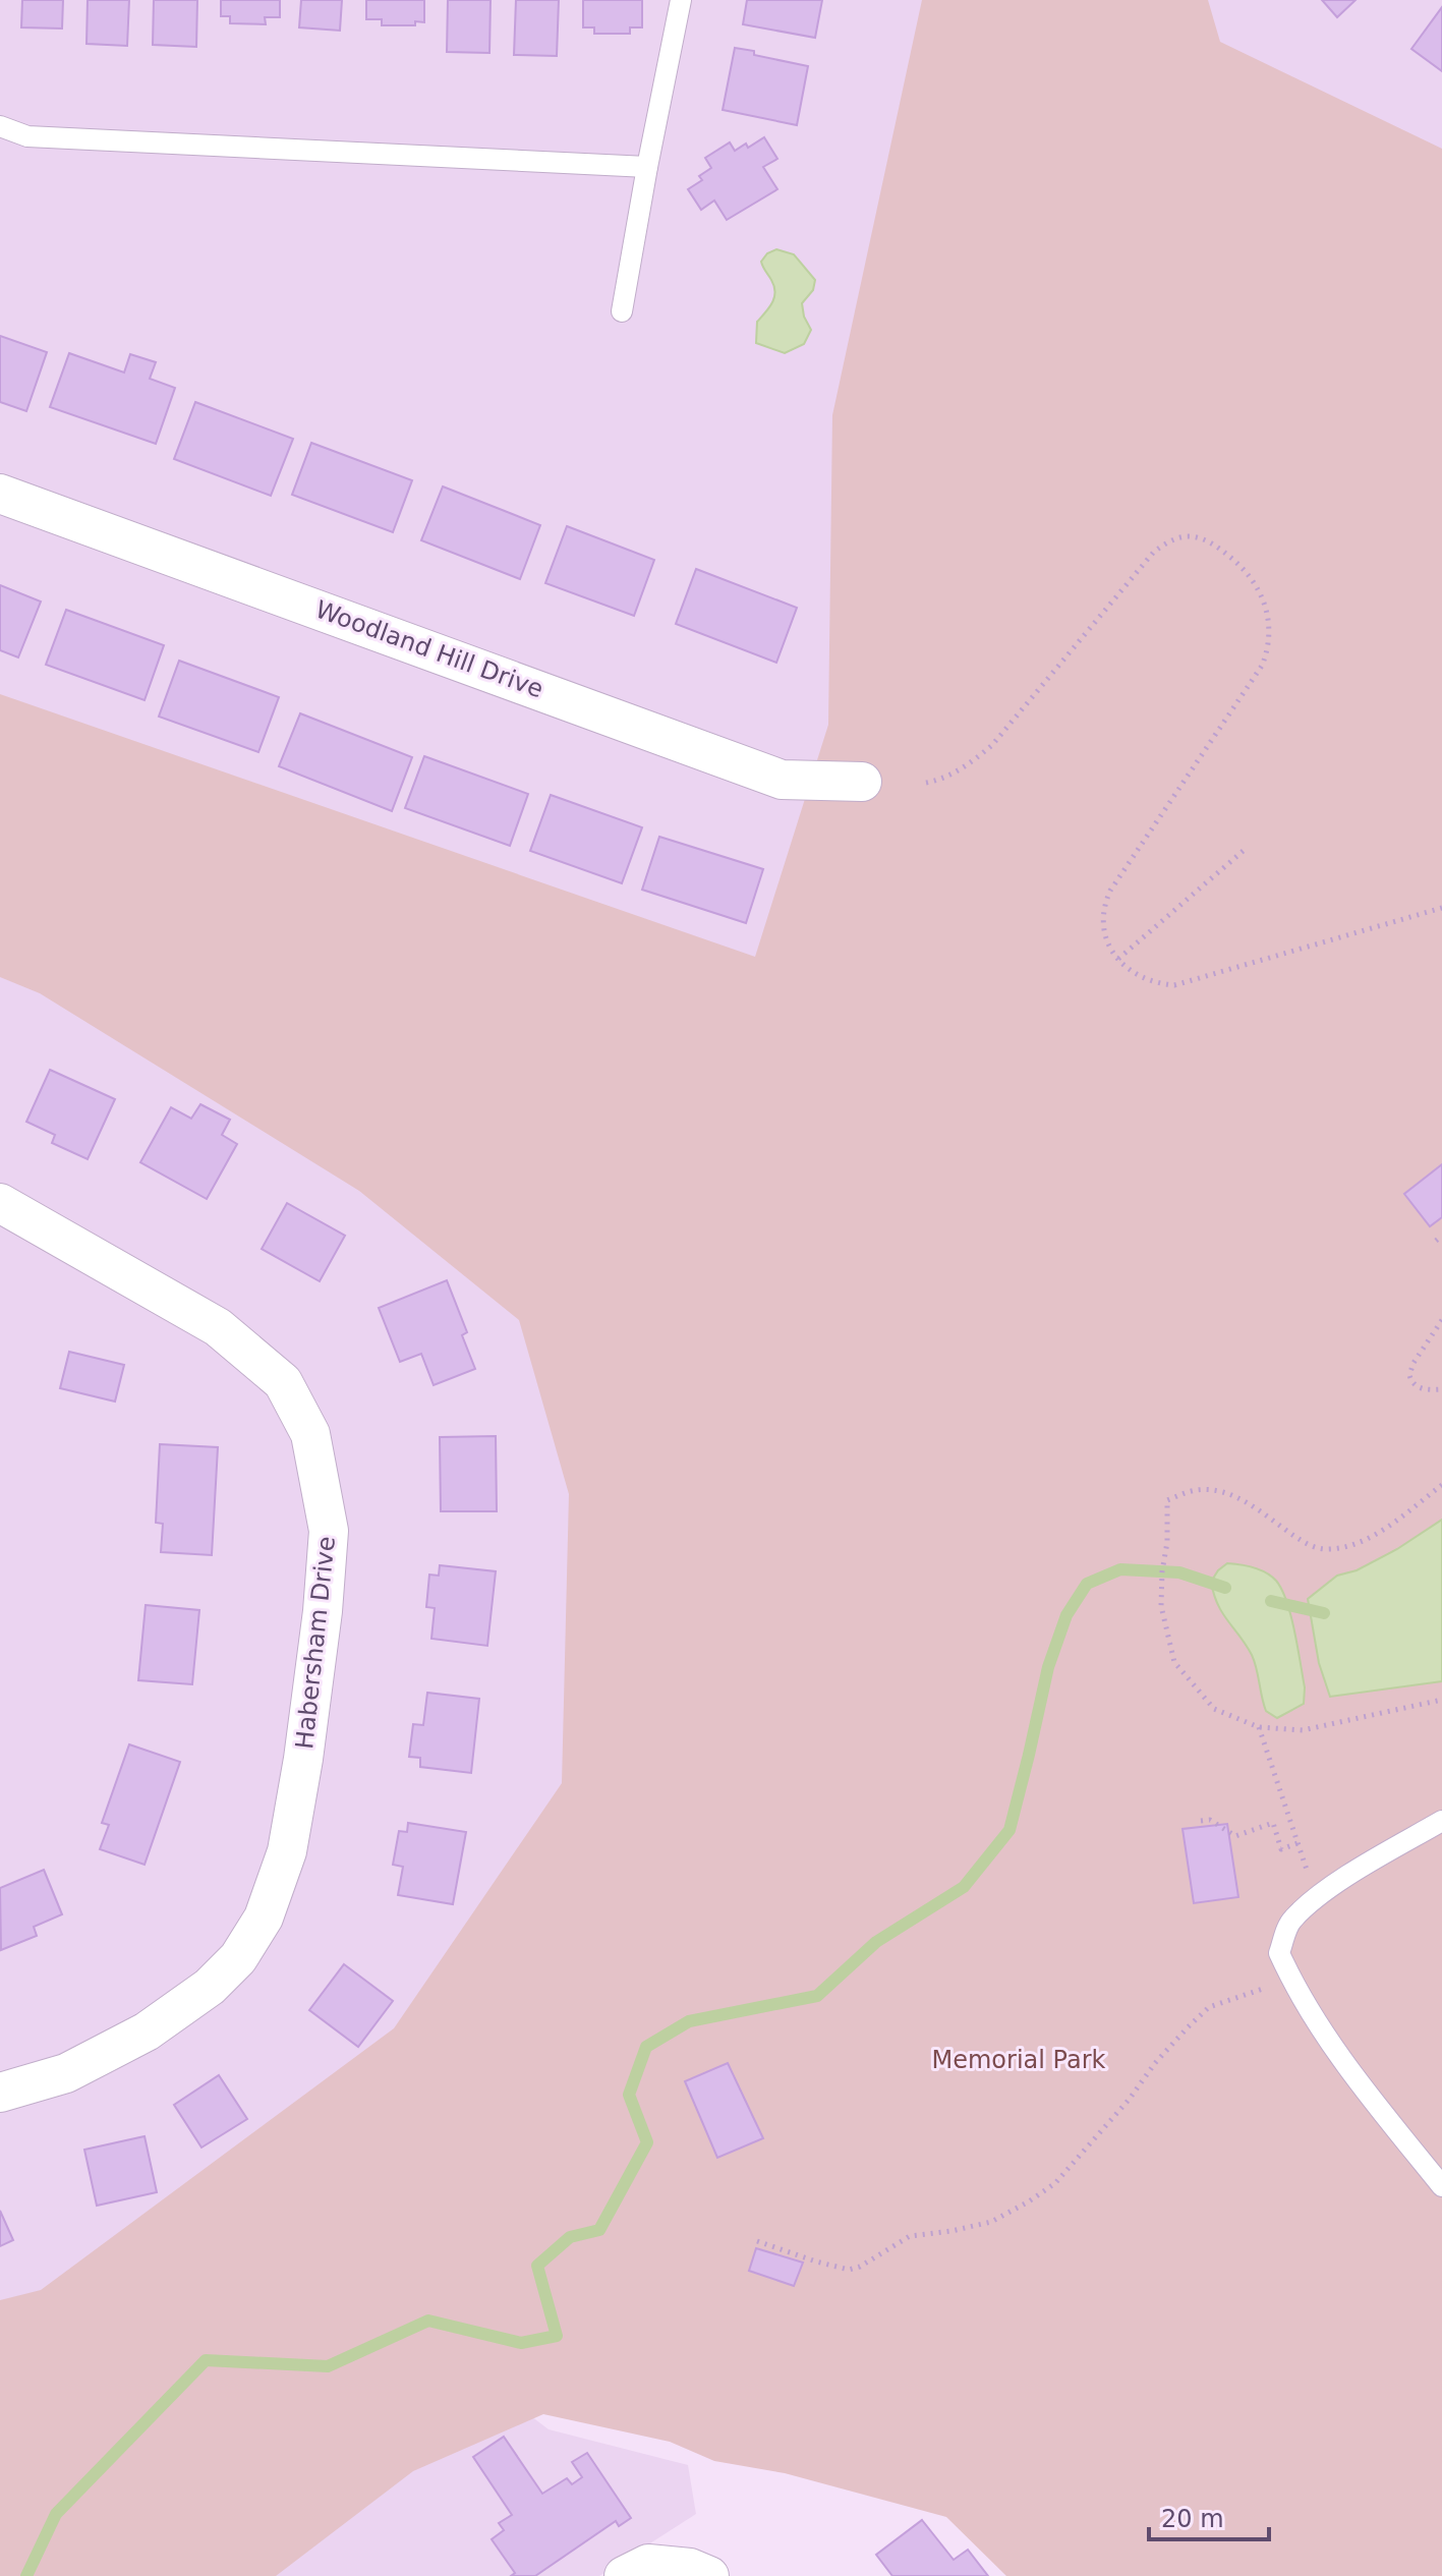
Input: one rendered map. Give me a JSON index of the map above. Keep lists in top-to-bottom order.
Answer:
{
  "streets": {
    "street": ["Woodland Hill Drive", "Habersham Drive"]
  },
  "parks": ["Memorial Park"],
  "scale_bar": "20 m"
}
